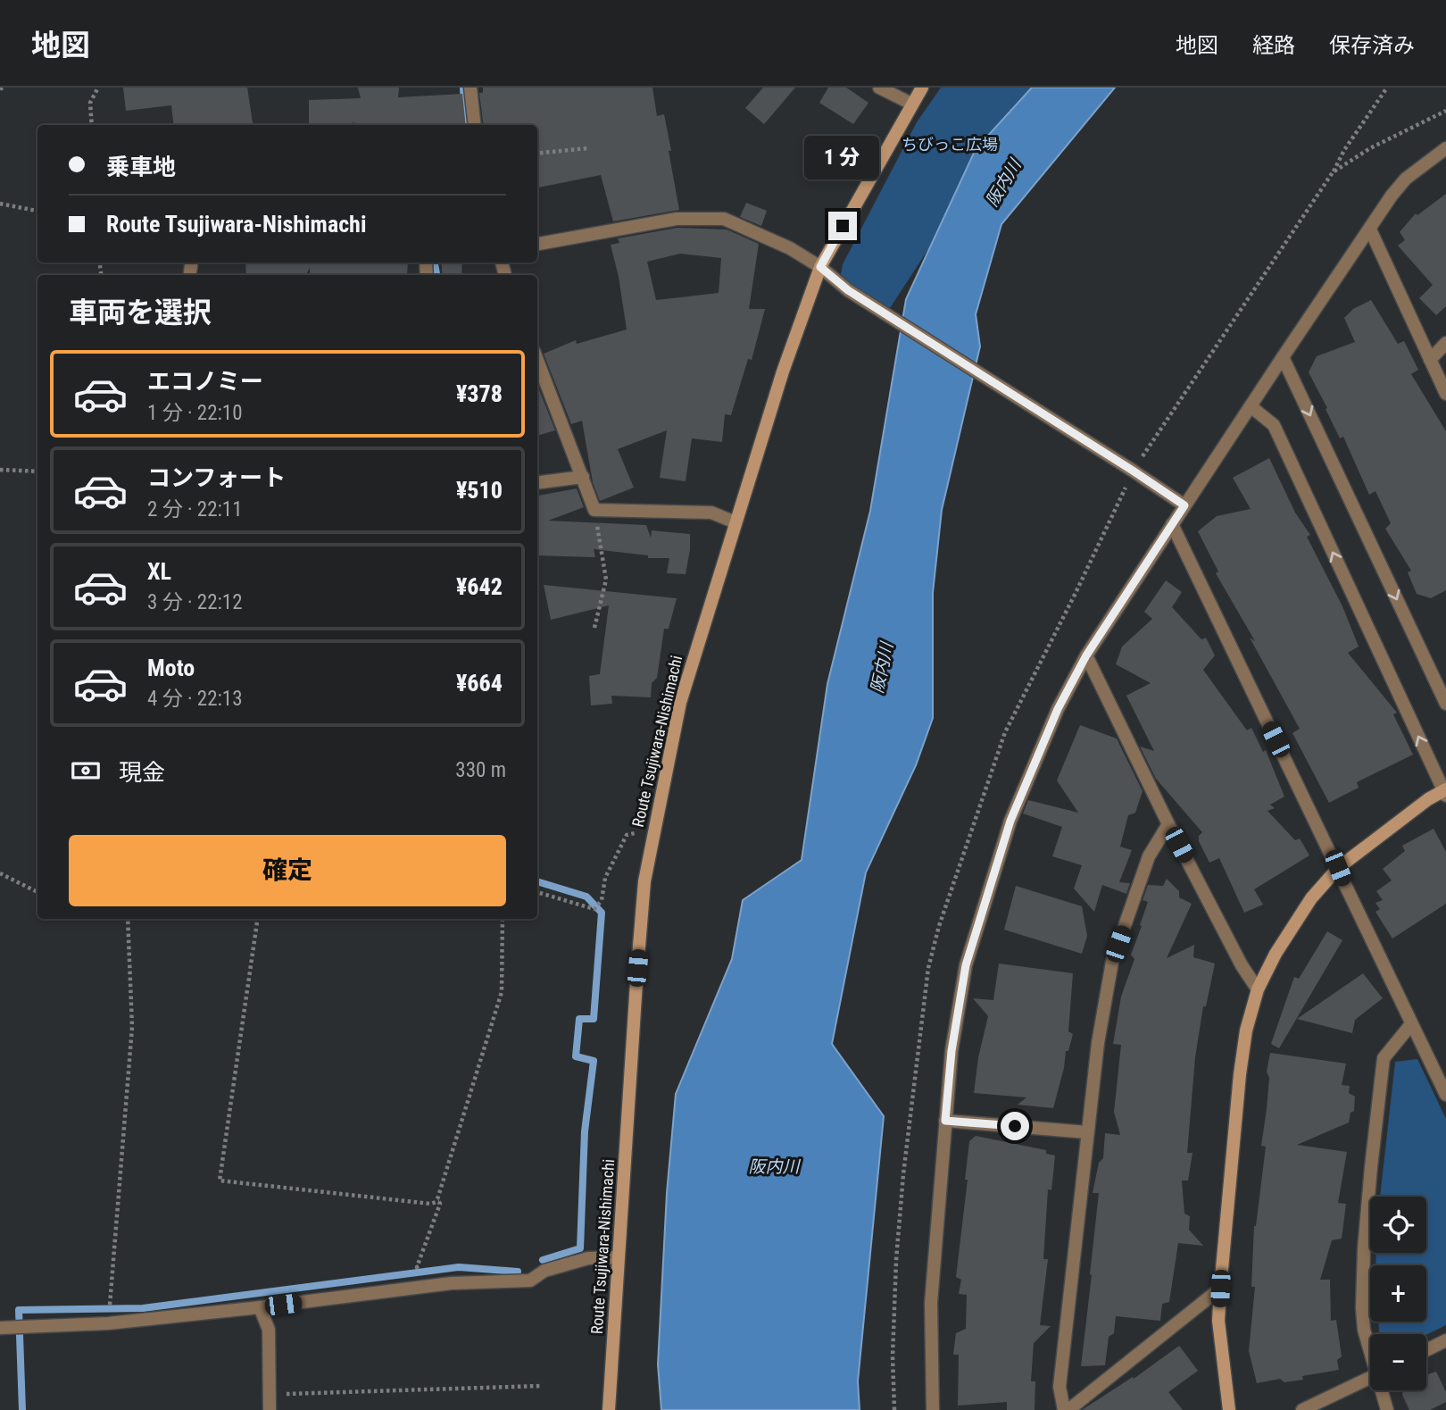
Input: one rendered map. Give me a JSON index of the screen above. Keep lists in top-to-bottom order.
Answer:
{
  "streets": {
    "main road": ["Route Tsujiwara-Nishimachi"]
  },
  "water": ["阪内川"],
  "parks": ["ちびっこ広場"],
  "page": {
    "header": "地図",
    "nav": ["地図", "経路", "保存済み"],
    "banner": ["乗車地", "Route Tsujiwara-Nishimachi"],
    "bubble": "1 分",
    "heading": "車両を選択",
    "list": [
      {
        "name": "エコノミー",
        "note": "1 分 · 22:10",
        "value": "¥378"
      },
      {
        "name": "コンフォート",
        "note": "2 分 · 22:11",
        "value": "¥510"
      },
      {
        "name": "XL",
        "note": "3 分 · 22:12",
        "value": "¥642"
      },
      {
        "name": "Moto",
        "note": "4 分 · 22:13",
        "value": "¥664"
      }
    ],
    "pay": ["現金", "330 m"],
    "buttons": "確定",
    "map_buttons": ["+", "−"]
  }
}
